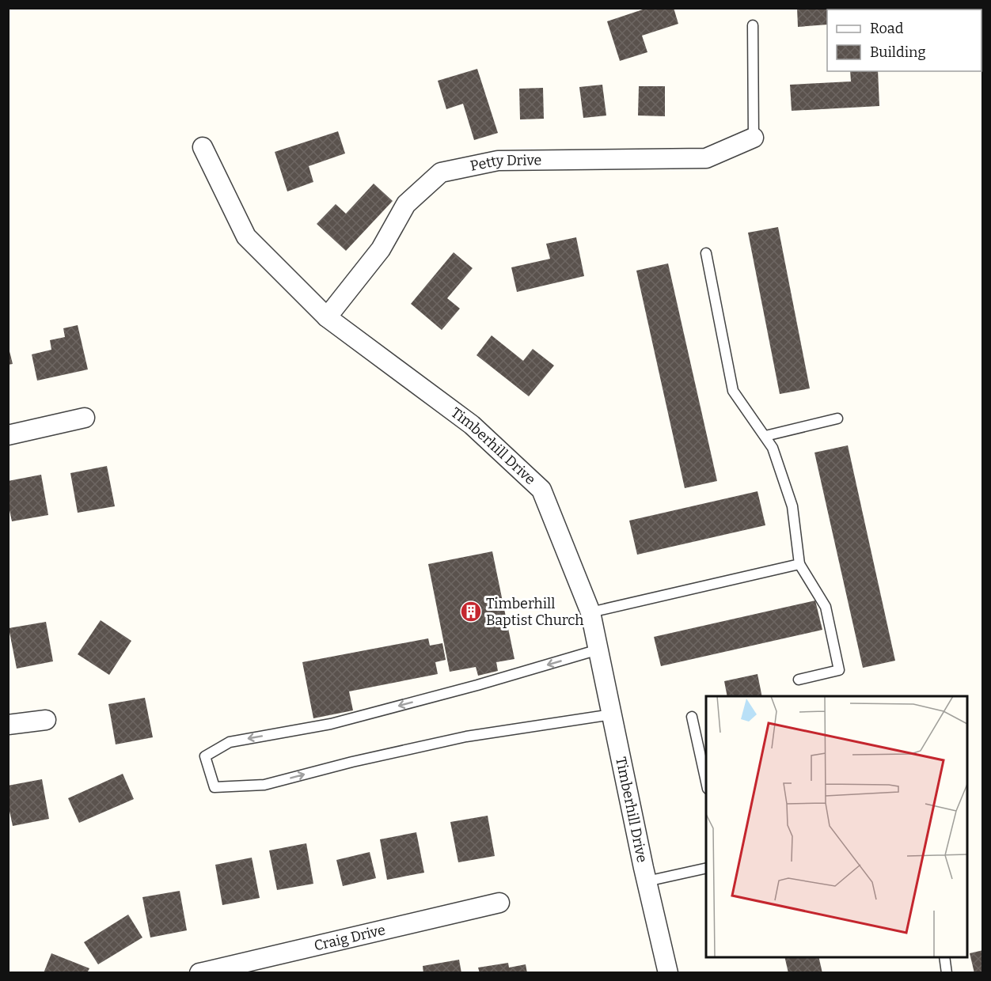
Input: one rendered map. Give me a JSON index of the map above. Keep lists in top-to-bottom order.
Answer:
{
  "streets": {
    "street": ["Petty Drive", "Timberhill Drive", "Craig Drive"]
  },
  "crossings": [
    ["Petty Drive", "Timberhill Drive"]
  ],
  "places": {
    "building": ["Timberhill Baptist Church"]
  },
  "legend": ["Road", "Building"]
}
